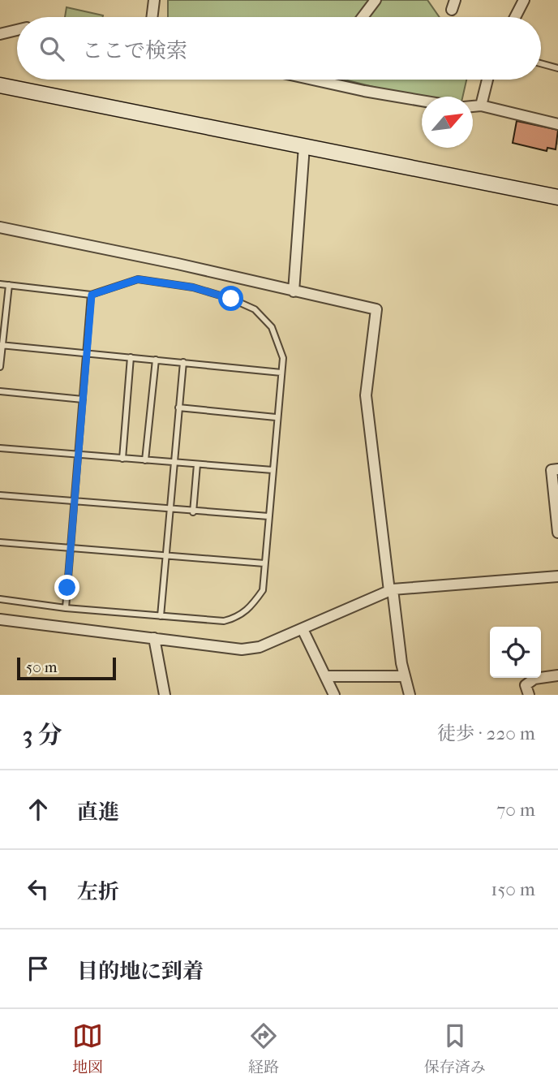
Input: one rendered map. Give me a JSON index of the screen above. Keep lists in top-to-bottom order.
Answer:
{
  "scale_bar": "50 m",
  "north": "top right",
  "page": {
    "search": "ここで検索",
    "scale": "50 m",
    "heading": ["3 分", "徒歩 · 220 m"],
    "list": [
      ["直進", "70 m"],
      ["左折", "150 m"],
      "目的地に到着"
    ],
    "nav": ["地図", "経路", "保存済み"]
  }
}
